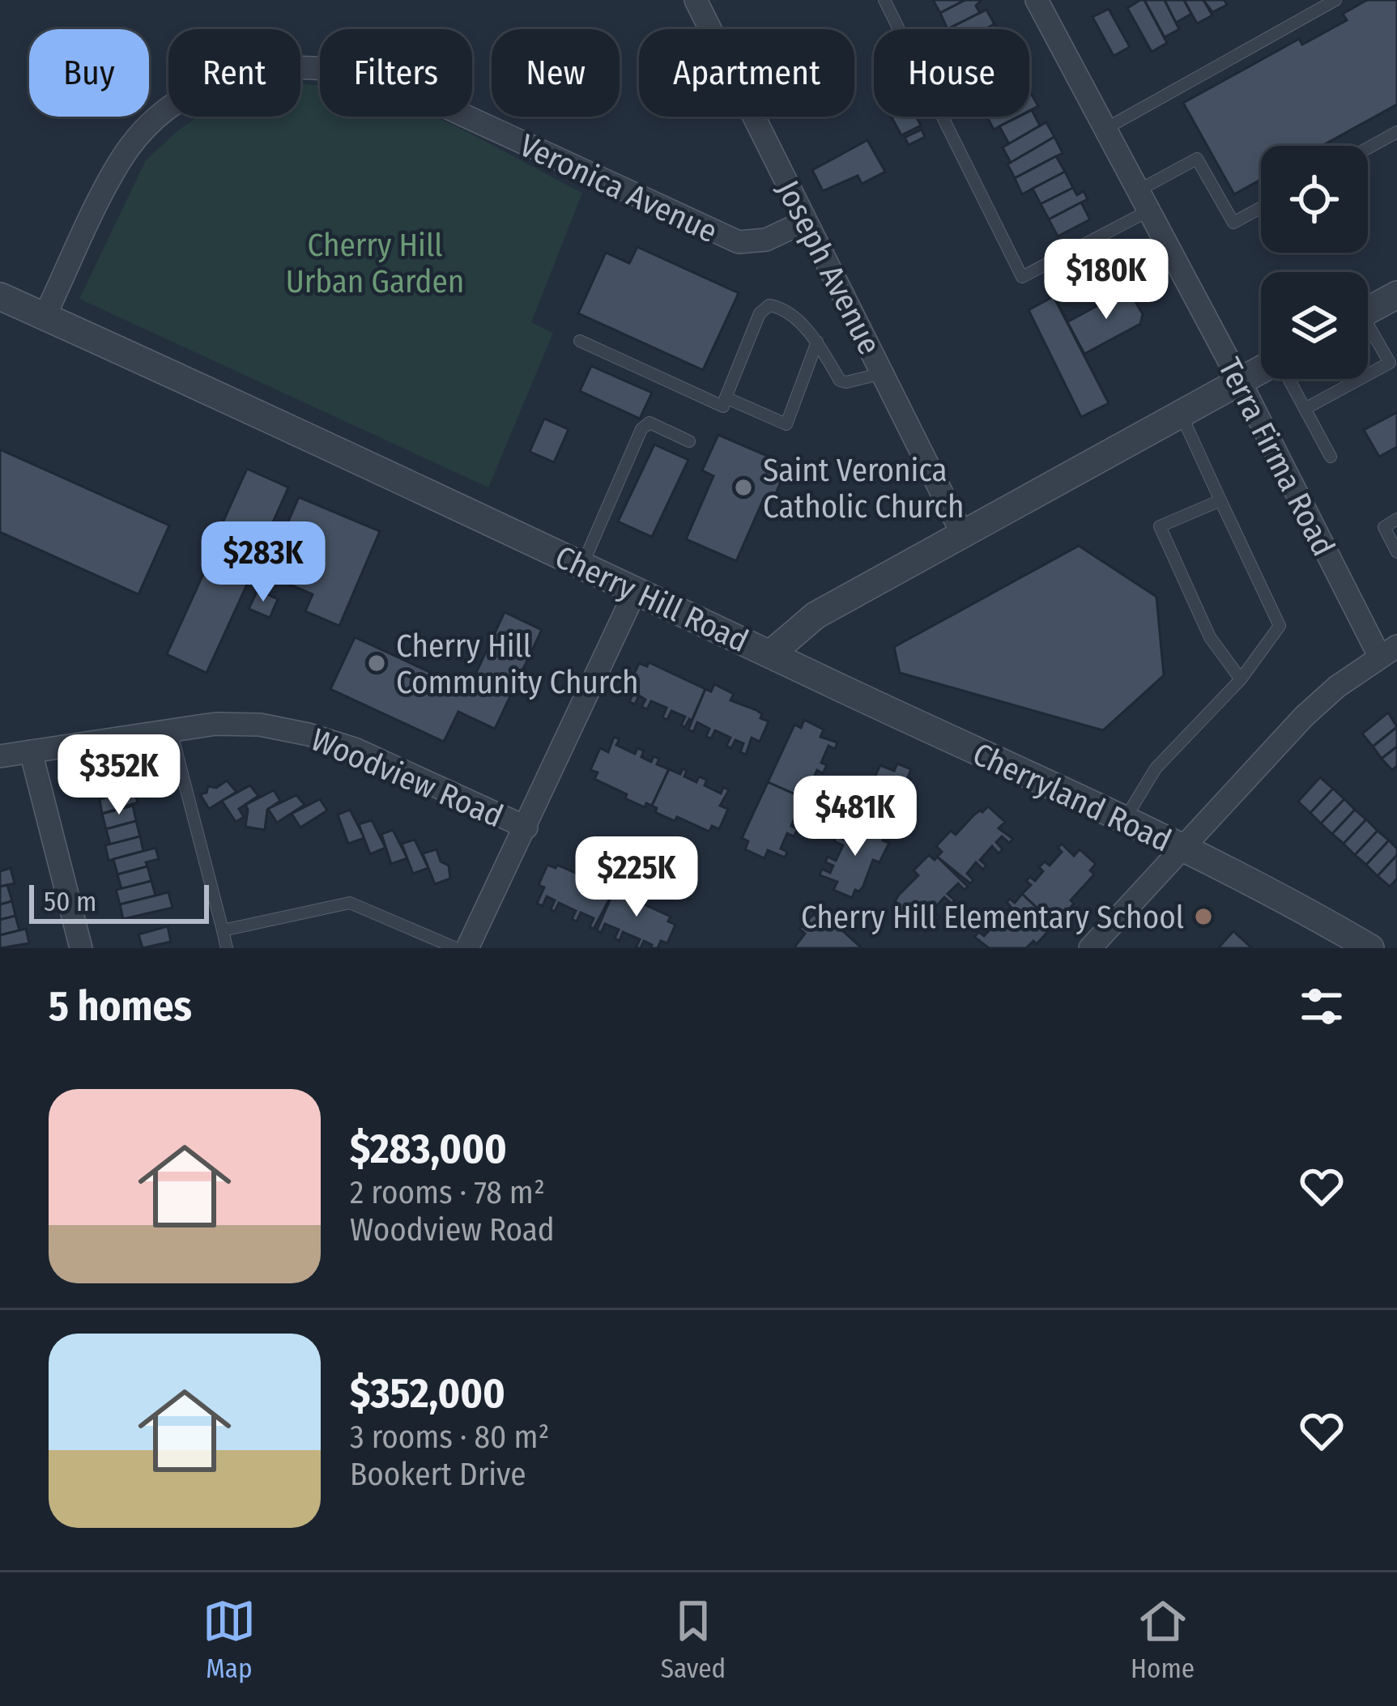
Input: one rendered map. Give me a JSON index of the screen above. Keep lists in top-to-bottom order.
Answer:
{
  "streets": {
    "street": [
      "Veronica Avenue",
      "Joseph Avenue",
      "Terra Firma Road",
      "Cherry Hill Road",
      "Woodview Road",
      "Cherryland Road"
    ]
  },
  "crossings": [
    ["Veronica Avenue", "Joseph Avenue"],
    ["Veronica Avenue", "Cherry Hill Road"],
    ["Joseph Avenue", "Cherry Hill Road"],
    ["Terra Firma Road", "Cherry Hill Road"],
    ["Cherry Hill Road", "Cherryland Road"]
  ],
  "parks": ["Cherry Hill Urban Garden"],
  "places": ["Saint Veronica Catholic Church", "Cherry Hill Community Church", "Cherry Hill Elementary School"],
  "scale_bar": "50 m",
  "page": {
    "chip": [
      "Buy",
      "Rent",
      "Filters",
      "New",
      "Apartment",
      "House"
    ],
    "price": [
      "$180K",
      "$283K",
      "$352K",
      "$481K",
      "$225K"
    ],
    "scale": "50 m",
    "heading": "5 homes",
    "list": [
      {
        "name": "$283,000",
        "note": "2 rooms · 78 m² · Woodview Road"
      },
      {
        "name": "$352,000",
        "note": "3 rooms · 80 m² · Bookert Drive"
      }
    ],
    "tabs": ["Map", "Saved", "Home"]
  }
}
